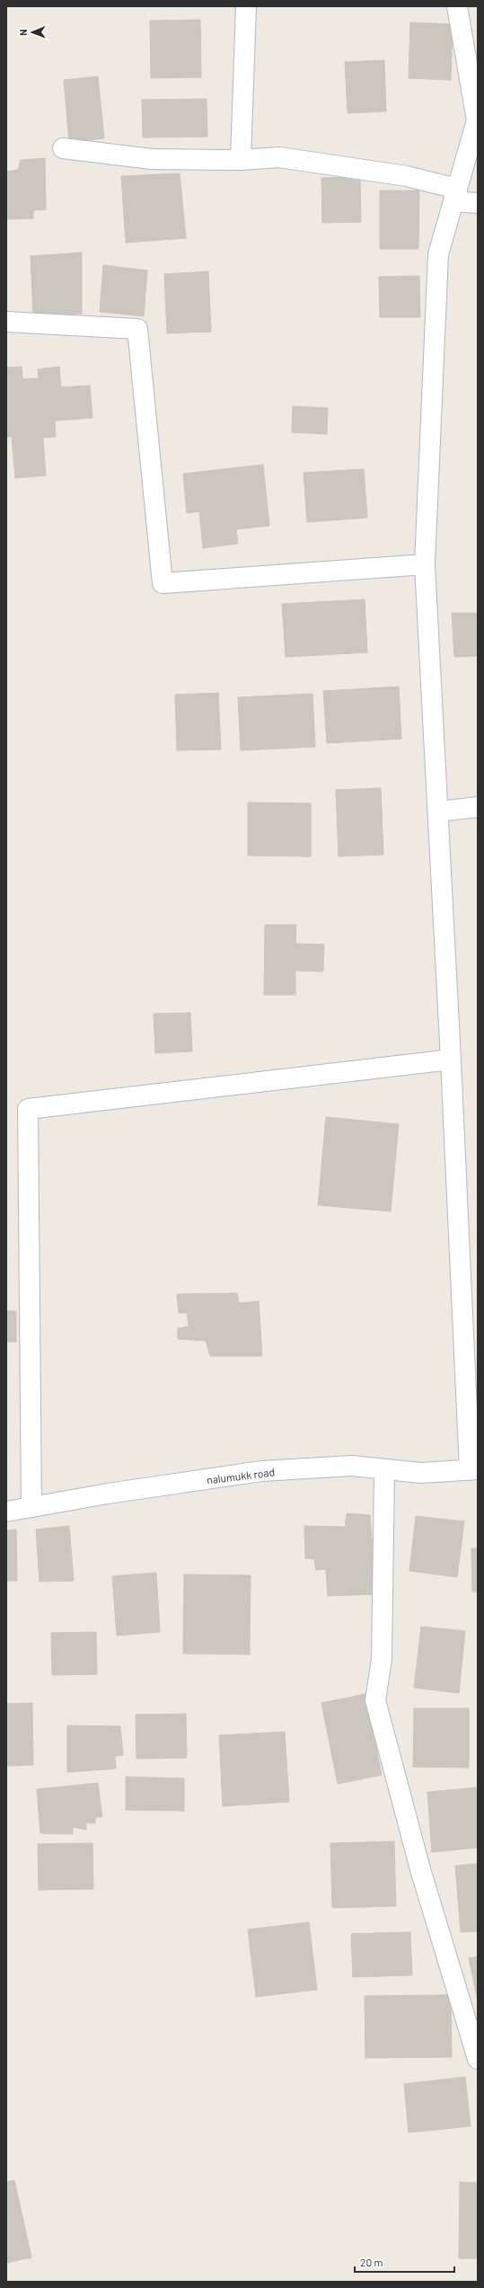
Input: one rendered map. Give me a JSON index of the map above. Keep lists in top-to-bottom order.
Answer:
{
  "streets": {
    "street": ["nalumukk road"]
  },
  "scale_bar": "20 m",
  "north": "left"
}
